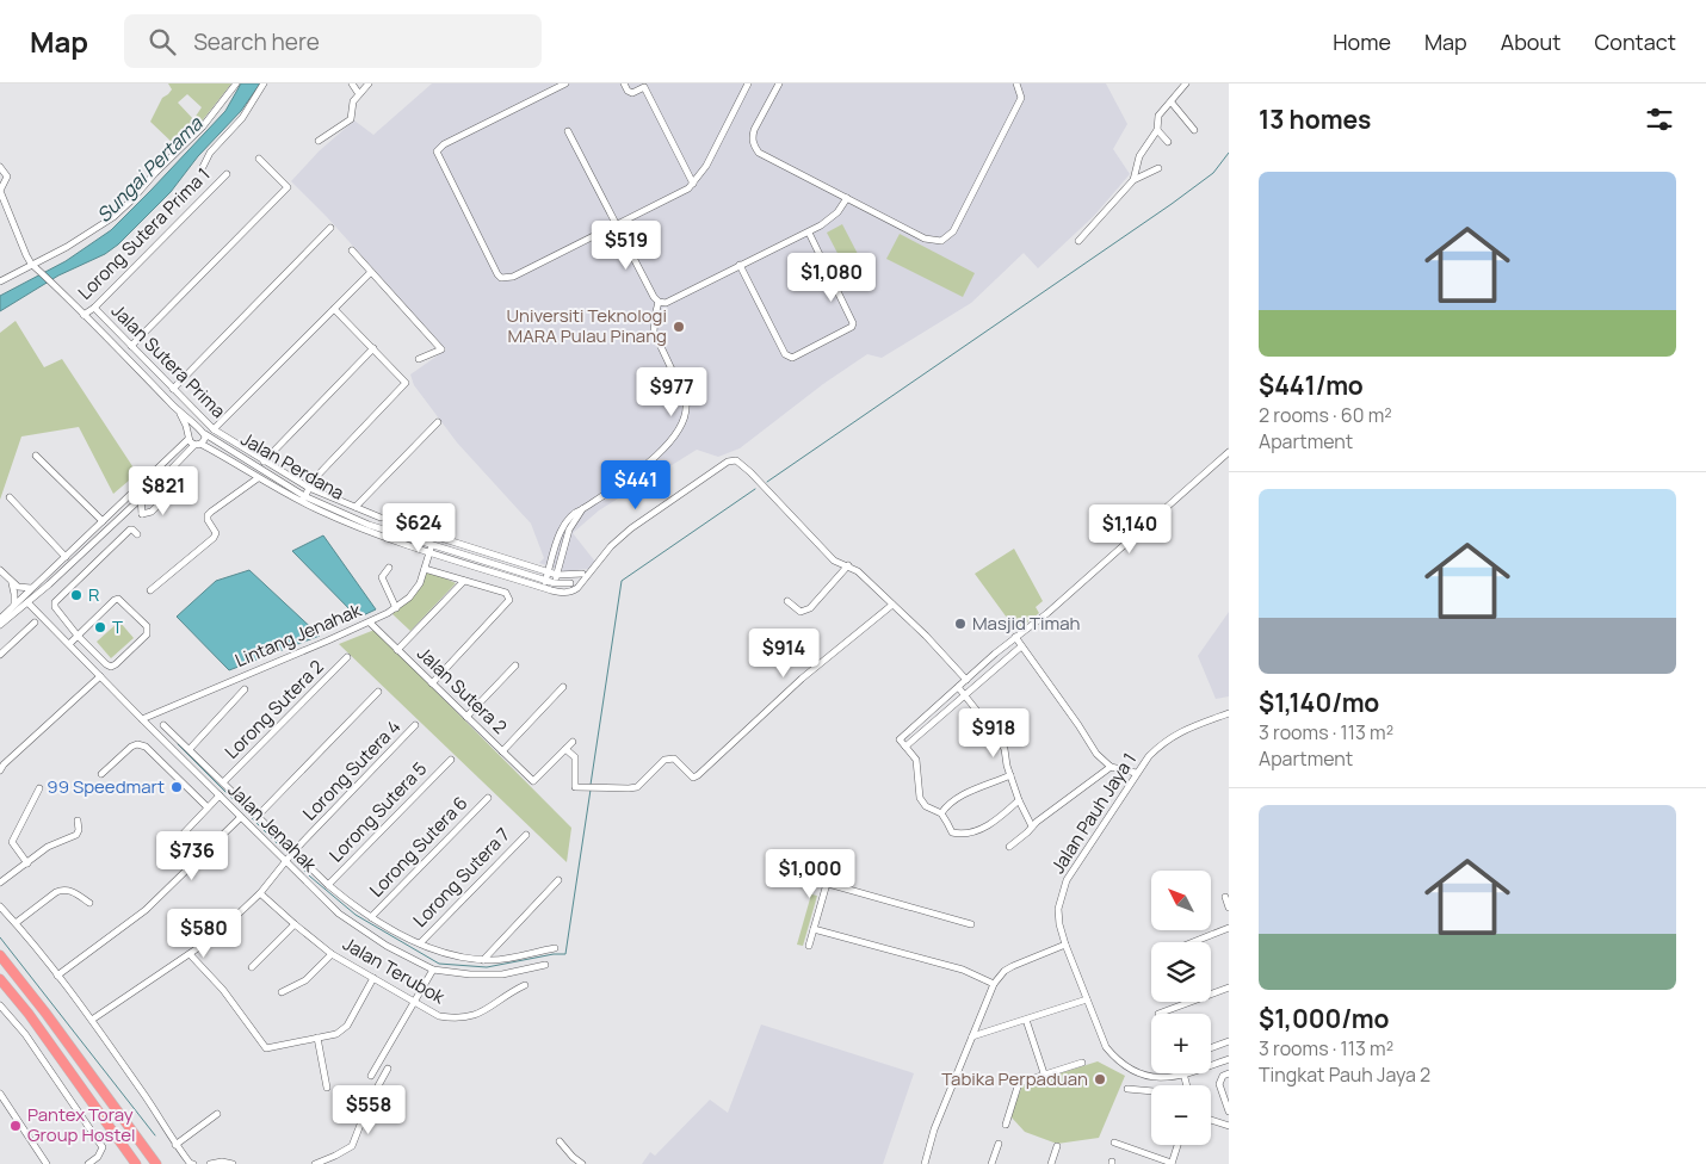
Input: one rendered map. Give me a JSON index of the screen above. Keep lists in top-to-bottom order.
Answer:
{
  "streets": {
    "street": [
      "Lorong Sutera Prima 1",
      "Jalan Sutera Prima",
      "Jalan Perdana",
      "Lintang Jenahak",
      "Jalan Sutera 2",
      "Lorong Sutera 2",
      "Lorong Sutera 4",
      "Lorong Sutera 5",
      "Jalan Pauh Jaya 1",
      "Jalan Jenahak",
      "Lorong Sutera 6",
      "Lorong Sutera 7",
      "Jalan Terubok"
    ]
  },
  "crossings": [
    ["Lorong Sutera Prima 1", "Jalan Sutera Prima"],
    ["Jalan Perdana", "Lintang Jenahak"],
    ["Lintang Jenahak", "Jalan Sutera 2"],
    ["Lintang Jenahak", "Jalan Jenahak"],
    ["Lorong Sutera 4", "Jalan Jenahak"],
    ["Lorong Sutera 4", "Jalan Terubok"]
  ],
  "water": ["Sungai Pertama"],
  "places": [
    "Universiti Teknologi MARA Pulau Pinang",
    "R",
    "Masjid Timah",
    "T",
    "99 Speedmart",
    "Tabika Perpaduan",
    "Pantex Toray Group Hostel"
  ],
  "north": "top left",
  "page": {
    "header": "Map",
    "search": "Search here",
    "nav": [
      "Home",
      "Map",
      "About",
      "Contact"
    ],
    "heading": "13 homes",
    "list": [
      {
        "name": "$441/mo",
        "note": "2 rooms · 60 m² · Apartment"
      },
      {
        "name": "$1,140/mo",
        "note": "3 rooms · 113 m² · Apartment"
      },
      {
        "name": "$1,000/mo",
        "note": "3 rooms · 113 m² · Tingkat Pauh Jaya 2"
      }
    ],
    "price": [
      "$519",
      "$1,080",
      "$977",
      "$441",
      "$821",
      "$624",
      "$1,140",
      "$914",
      "$918",
      "$736",
      "$1,000",
      "$580",
      "$558"
    ],
    "map_buttons": ["+", "−"]
  }
}
